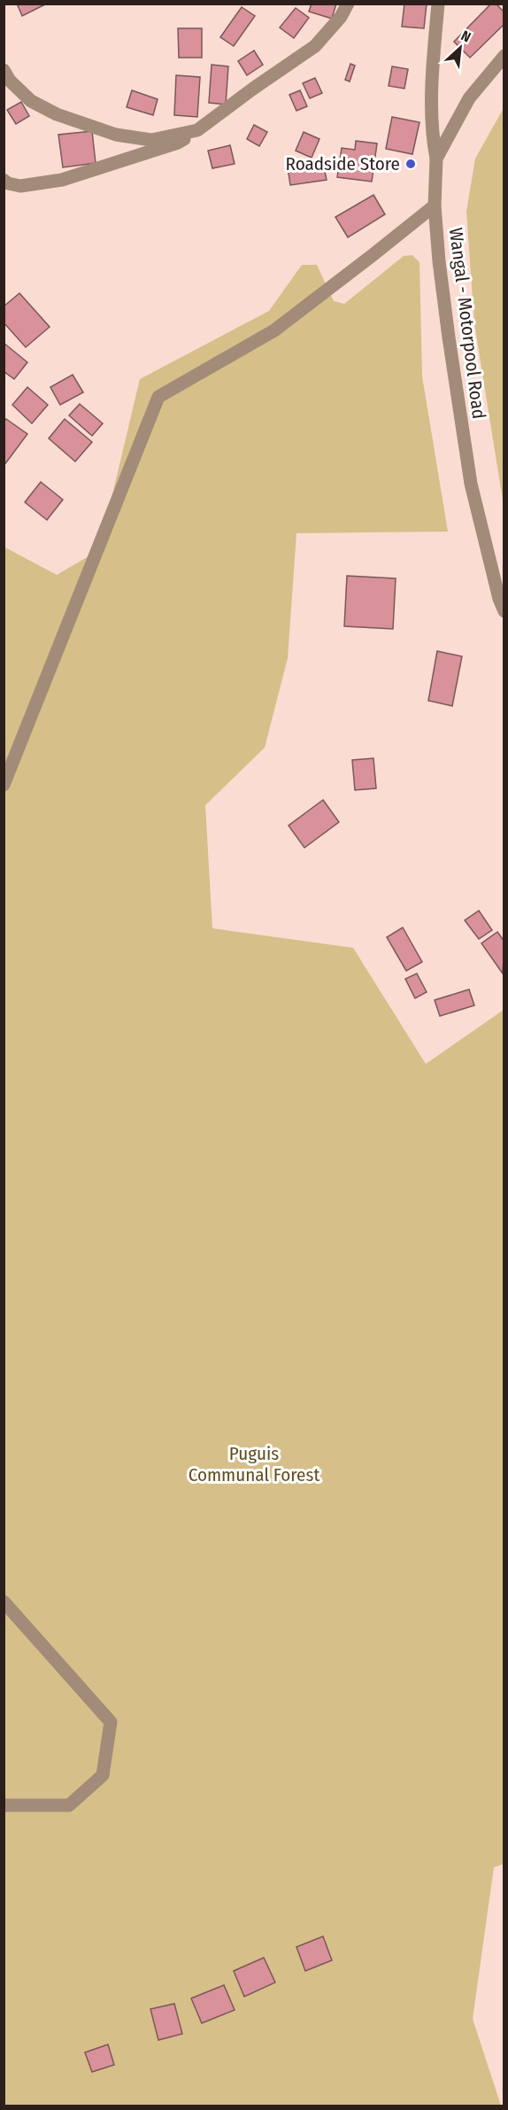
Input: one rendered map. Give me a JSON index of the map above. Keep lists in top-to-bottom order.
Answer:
{
  "streets": {
    "street": ["Wangal - Motorpool Road"]
  },
  "parks": ["Puguis Communal Forest"],
  "places": ["Roadside Store"],
  "north": "top right"
}
